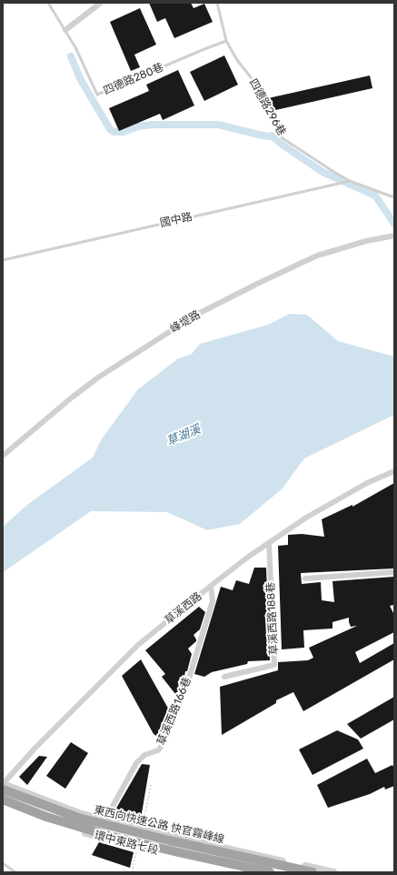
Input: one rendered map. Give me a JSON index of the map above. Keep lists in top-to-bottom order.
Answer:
{
  "streets": {
    "highway": ["東西向快速公路 快官霧峰線"],
    "street": [
      "峰堤路",
      "草溪西路",
      "草溪西路188巷",
      "草溪西路166巷",
      "環中東路七段"
    ],
    "lane": ["四德路280巷", "四德路296巷", "國中路"]
  },
  "crossings": [
    ["四德路280巷", "四德路296巷"],
    ["四德路296巷", "國中路"],
    ["草溪西路", "草溪西路188巷"],
    ["草溪西路", "草溪西路166巷"],
    ["草溪西路", "環中東路七段"],
    ["草溪西路166巷", "環中東路七段"]
  ],
  "water": ["草湖溪"]
}
